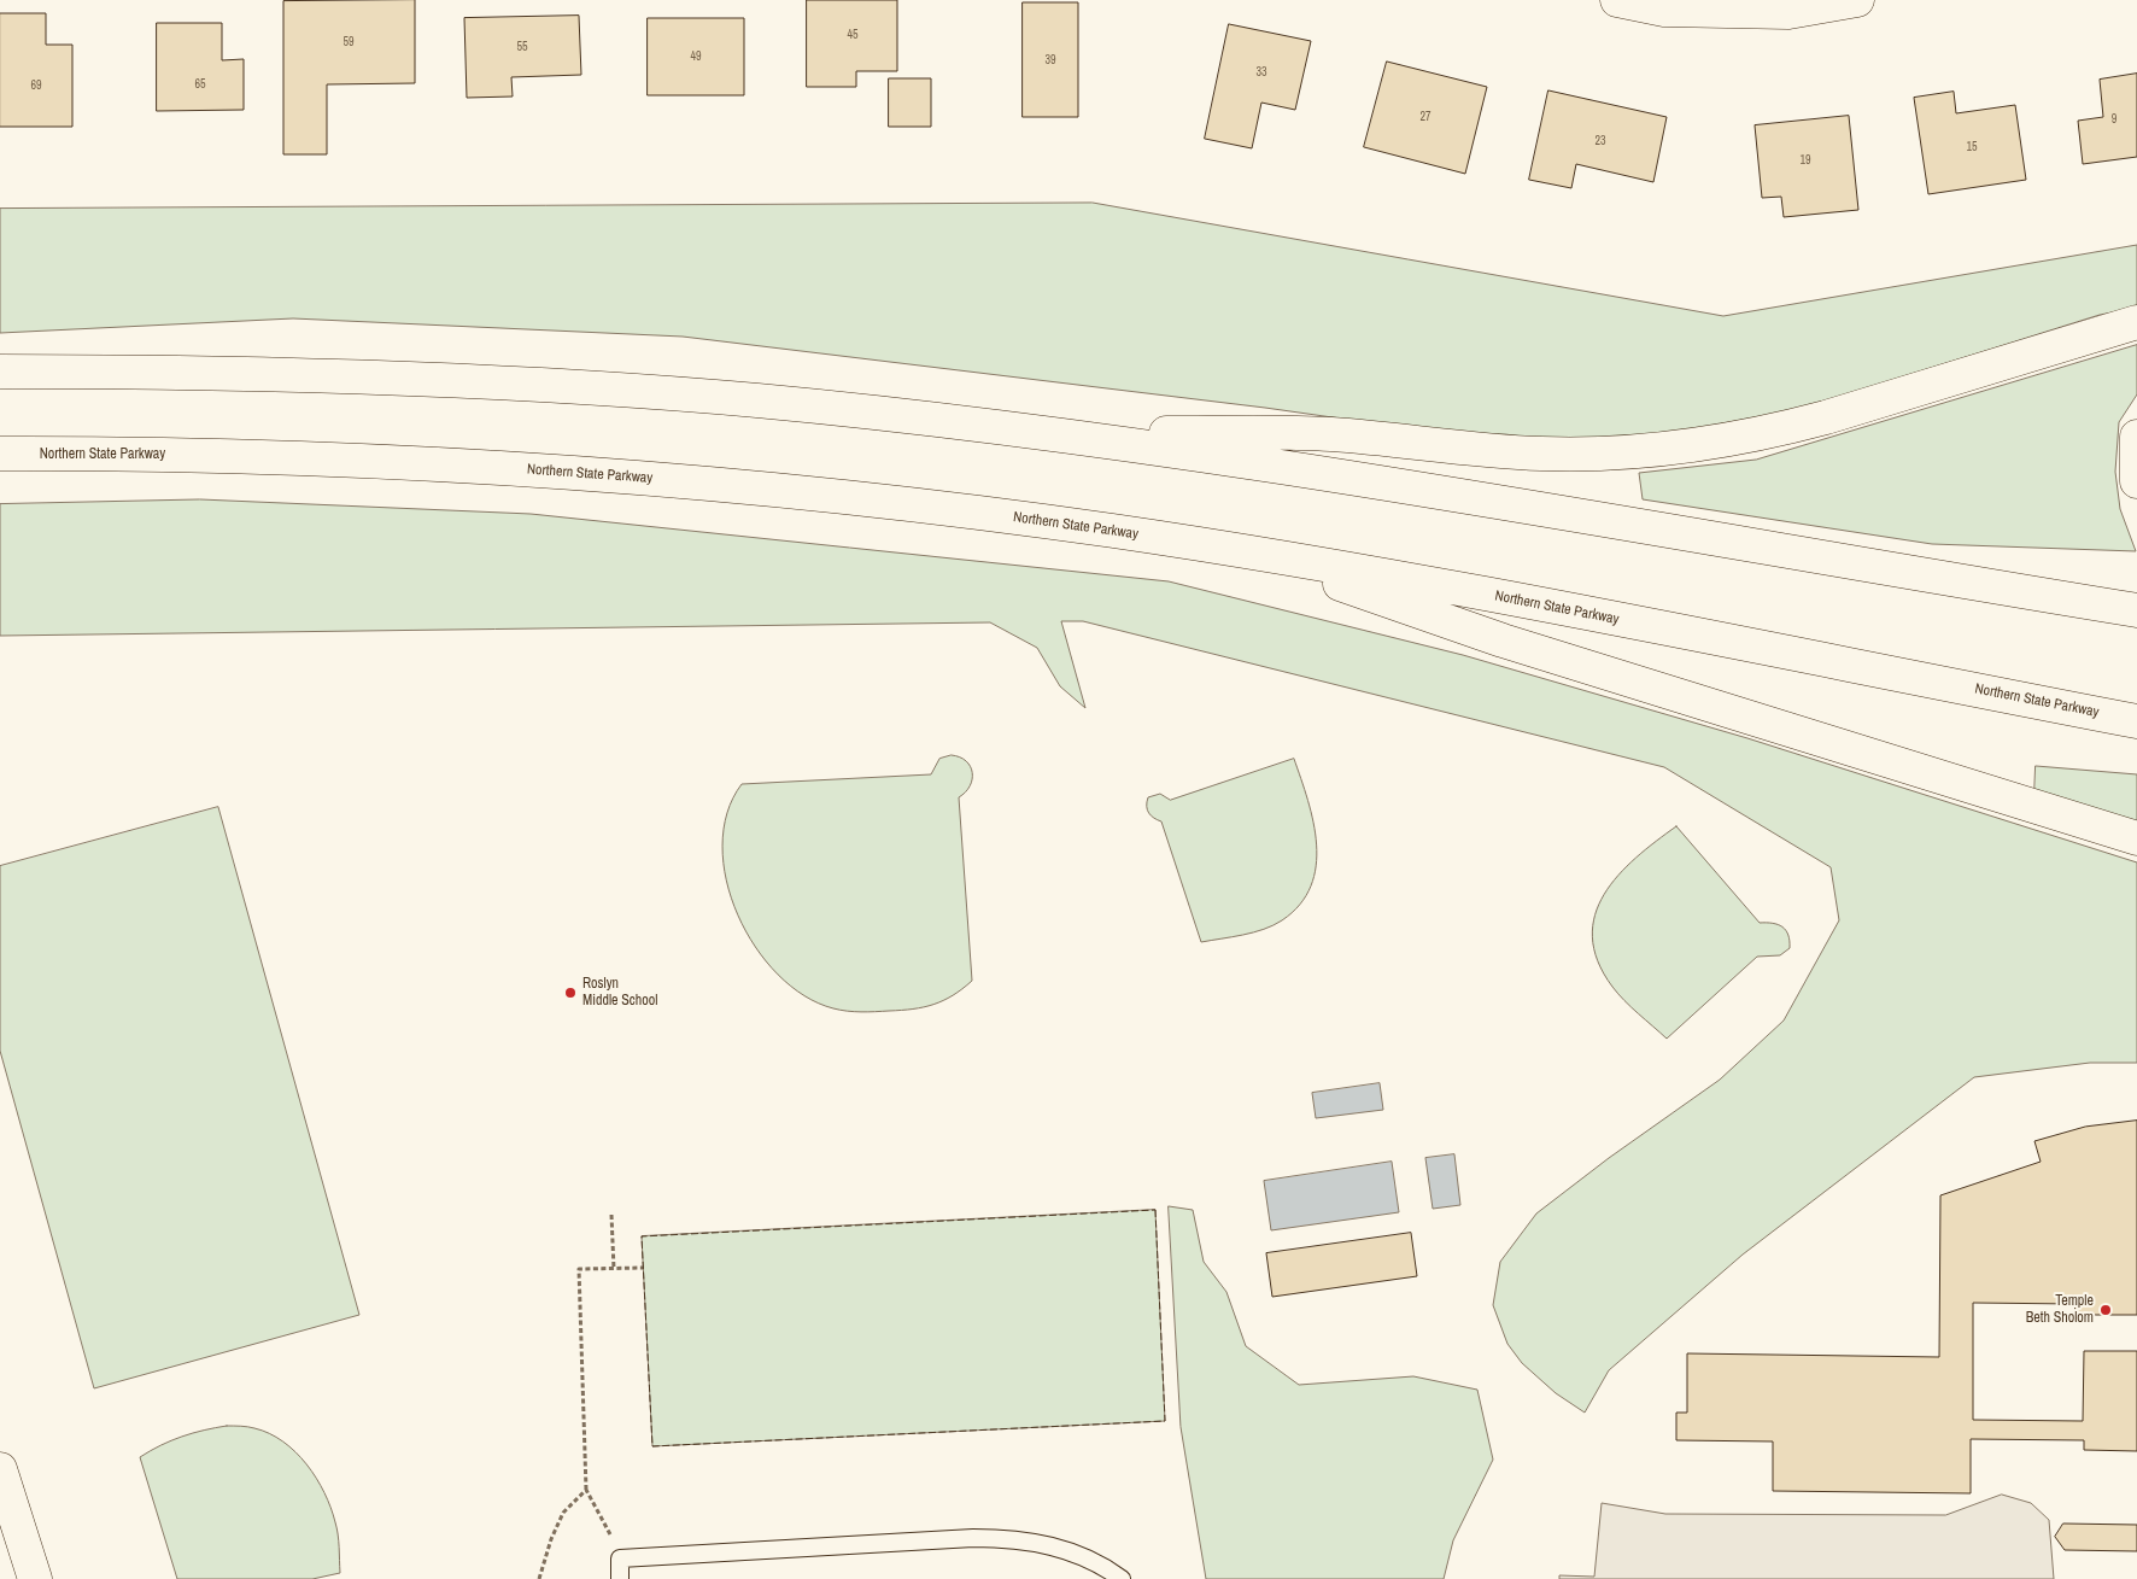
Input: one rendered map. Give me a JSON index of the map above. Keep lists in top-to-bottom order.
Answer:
{
  "streets": {
    "main road": ["Northern State Parkway"]
  },
  "places": ["Roslyn Middle School", "Temple Beth Sholom"],
  "house_numbers": [
    "45",
    "59",
    "55",
    "49",
    "39",
    "33",
    "65",
    "69",
    "27",
    "9",
    "23",
    "15",
    "19"
  ]
}
